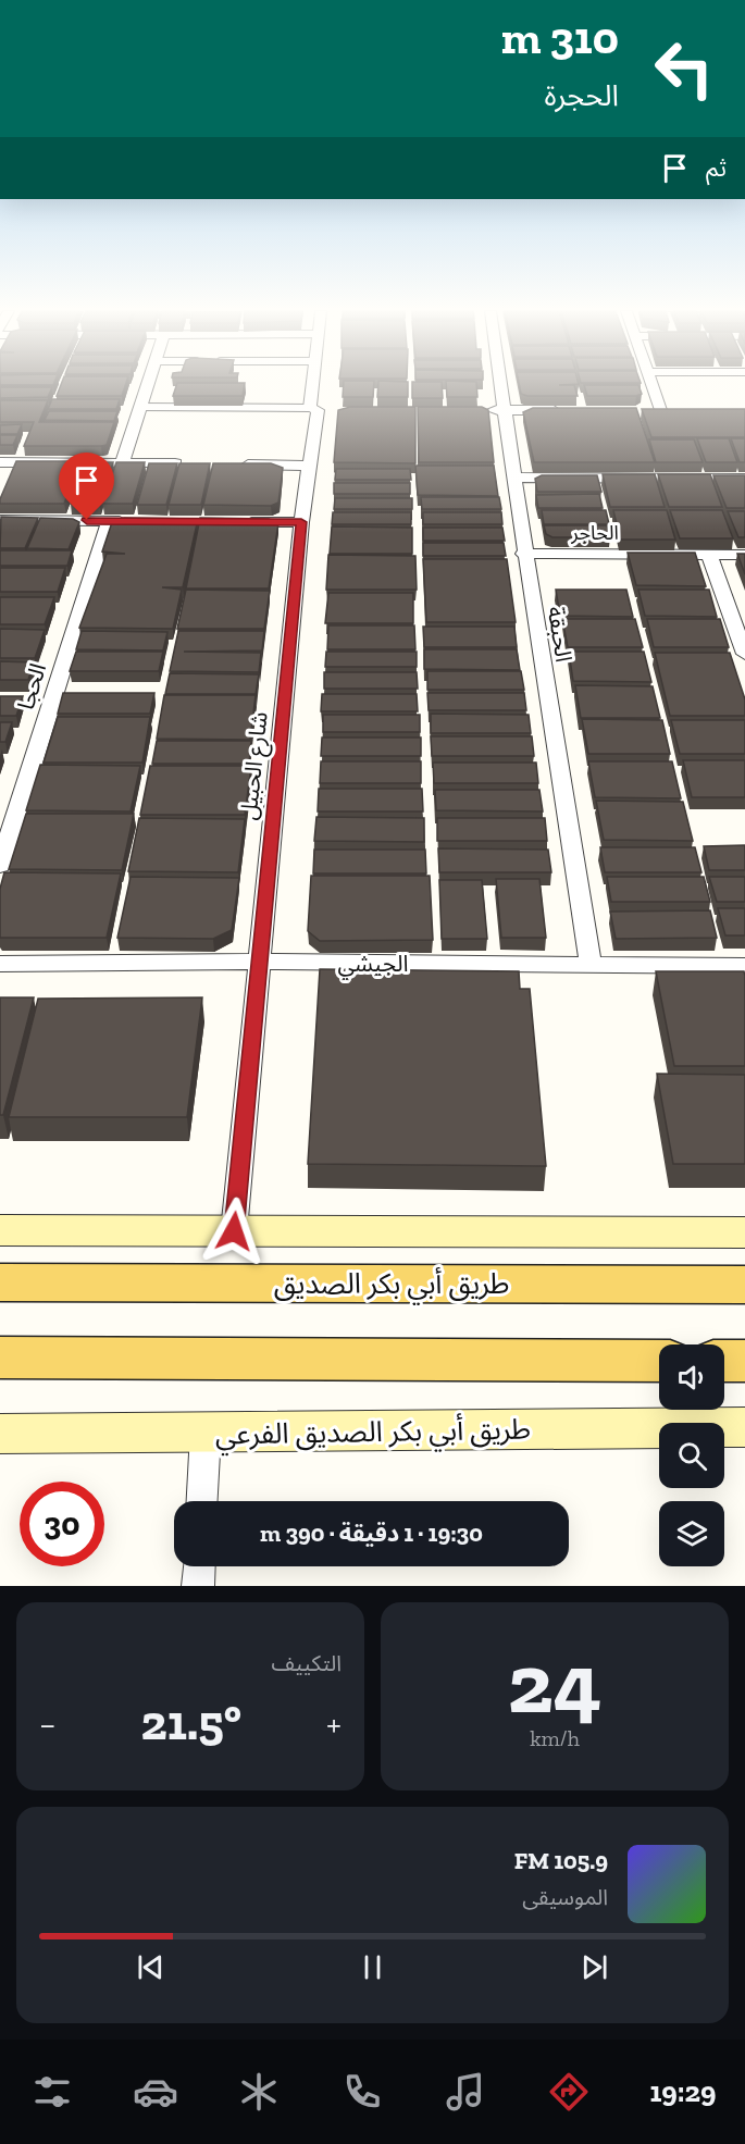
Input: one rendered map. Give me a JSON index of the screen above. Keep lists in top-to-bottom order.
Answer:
{
  "streets": {
    "main road": ["طريق أبي بكر الصديق"],
    "street": [
      "الحاجر",
      "الحبقة",
      "الحجا",
      "شارع الحبيل",
      "الجيشي",
      "طريق أبي بكر الصديق الفرعي"
    ]
  },
  "crossings": [
    ["الحاجر", "الحبقة"],
    ["الحبقة", "الجيشي"],
    ["شارع الحبيل", "الجيشي"]
  ],
  "page": {
    "turn": ["310 m", "الحجرة"],
    "then": "ثم",
    "limit": "30",
    "trip": "19:30 · 1 دقيقة · 390 m",
    "tile": [
      ["24", "km/h"],
      "التكييف"
    ],
    "heat": ["−", "21.5°", "+"],
    "song": ["105.9 FM", "الموسيقى"],
    "tabs": "19:29"
  }
}
